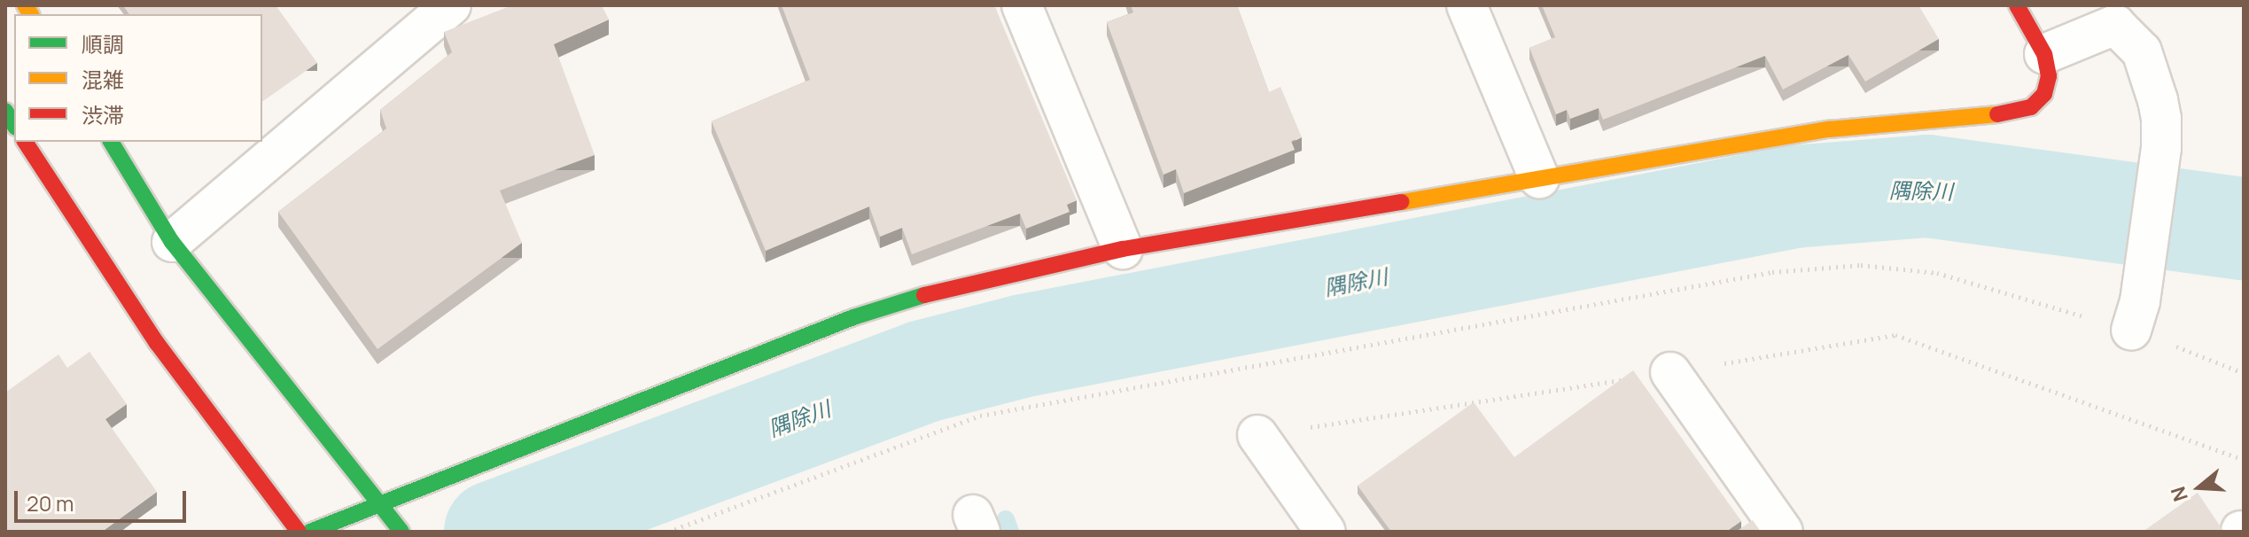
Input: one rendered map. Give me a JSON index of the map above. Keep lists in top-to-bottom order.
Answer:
{
  "water": ["隅除川"],
  "legend": ["順調", "混雑", "渋滞"],
  "scale_bar": "20 m",
  "north": "left"
}
